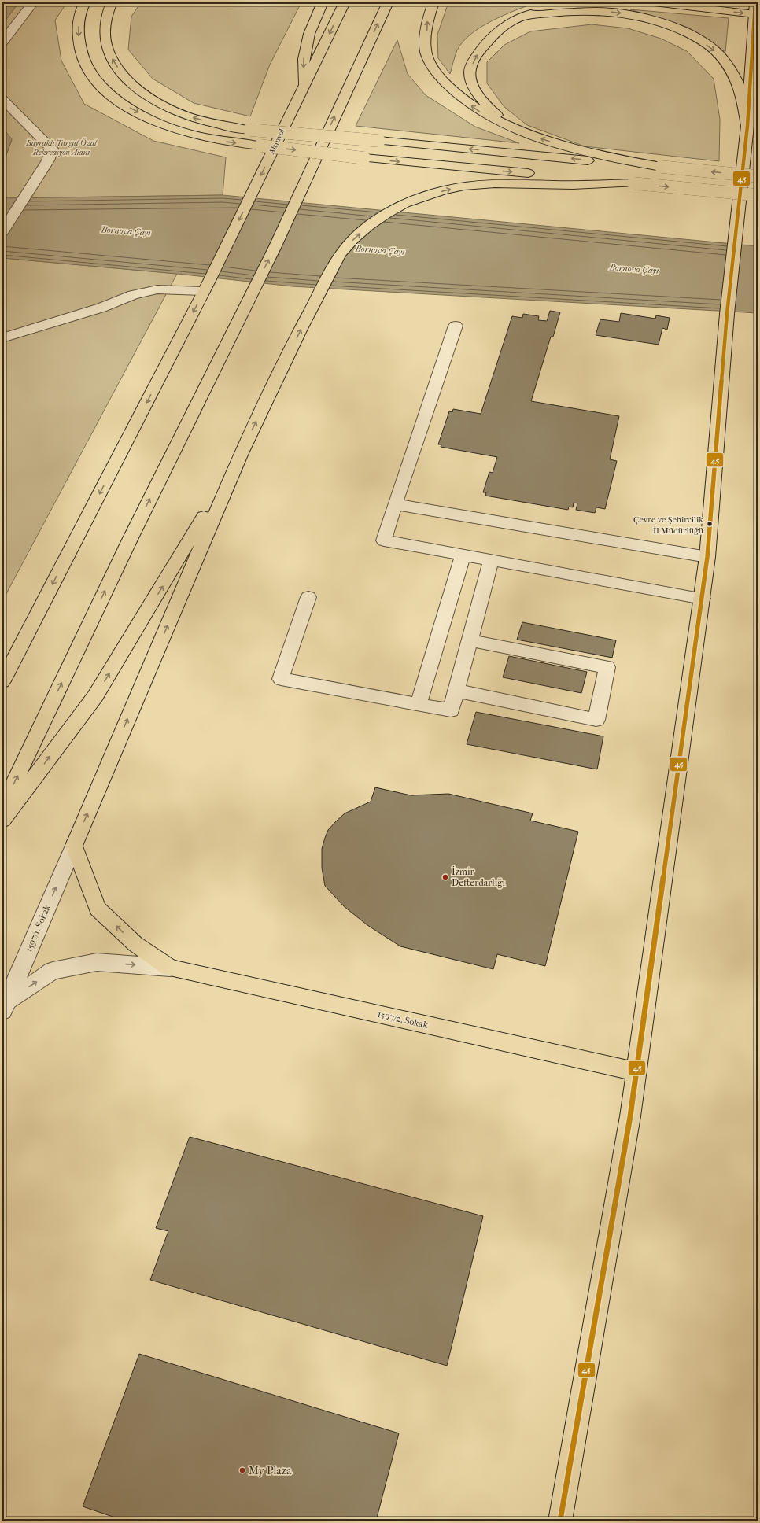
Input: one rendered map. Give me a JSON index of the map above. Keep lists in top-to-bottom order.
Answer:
{
  "streets": {
    "main road": ["Altınyol", "1597/2. Sokak"],
    "street": ["1597/1. Sokak"]
  },
  "one_way": ["1597/1. Sokak"],
  "water": ["Bornova Çayı"],
  "parks": ["Bayraklı Turgut Özal Rekreasyon Alanı"],
  "places": ["Çevre ve Şehircilik İl Müdürlüğü", "İzmir Defterdarlığı", "My Plaza"],
  "lines": ["transit line 45"]
}
